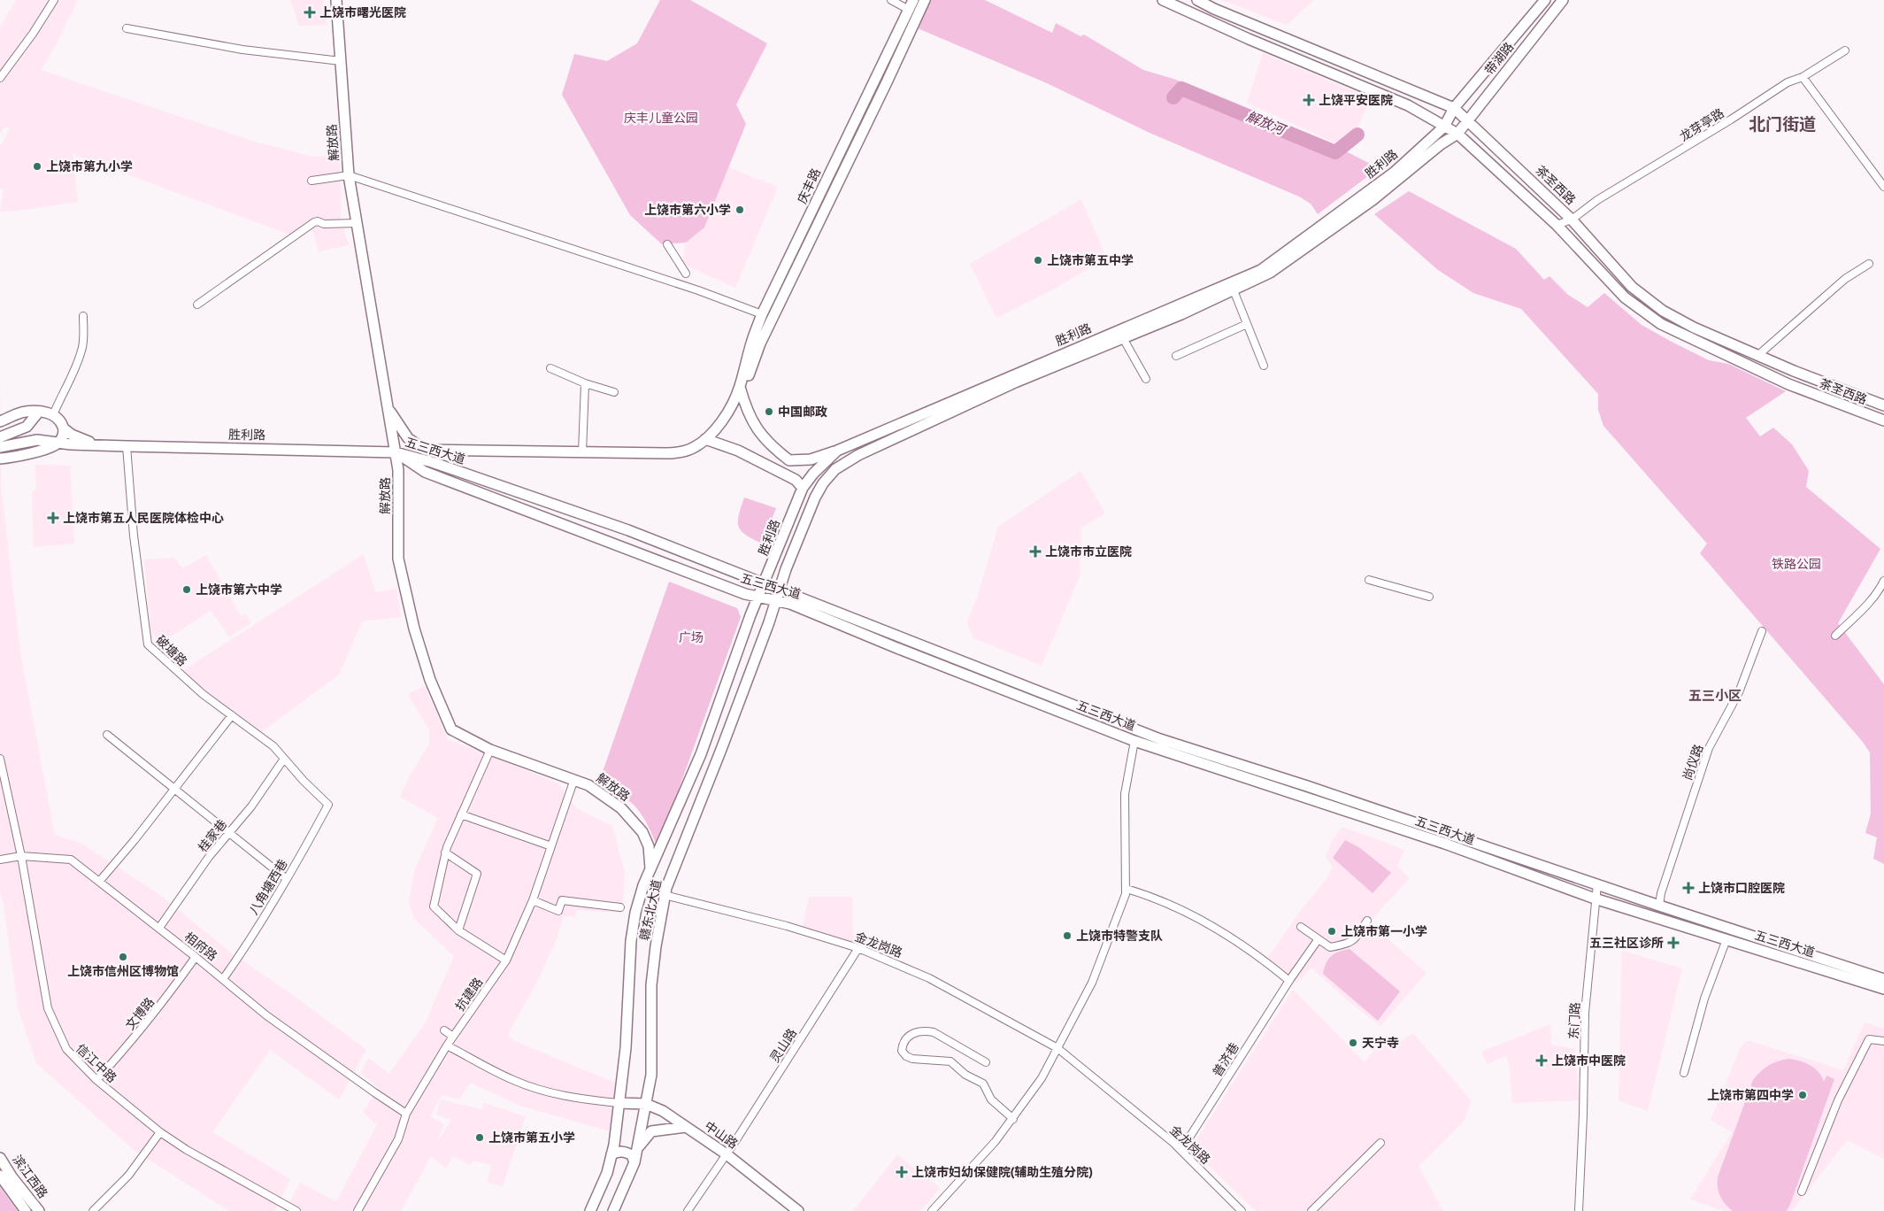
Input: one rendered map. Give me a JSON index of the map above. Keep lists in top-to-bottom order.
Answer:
{
  "streets": {
    "main road": [
      "带湖路",
      "解放路",
      "胜利路",
      "茶圣西路",
      "庆丰路",
      "五三西大道",
      "赣东北大道",
      "中山路",
      "滨江西路"
    ],
    "street": [
      "龙芽亭路",
      "破塘路",
      "尚仪路",
      "桂家巷",
      "八角塘西巷",
      "金龙岗路",
      "相府路",
      "抗建路",
      "文博路",
      "东门路",
      "灵山路",
      "普济巷",
      "信江中路"
    ]
  },
  "crossings": [
    ["带湖路", "胜利路"],
    ["带湖路", "茶圣西路"],
    ["龙芽亭路", "茶圣西路"],
    ["解放路", "胜利路"],
    ["解放路", "五三西大道"],
    ["解放路", "抗建路"],
    ["胜利路", "茶圣西路"],
    ["胜利路", "五三西大道"],
    ["胜利路", "破塘路"],
    ["胜利路", "赣东北大道"],
    ["胜利路", "中山路"],
    ["五三西大道", "尚仪路"],
    ["五三西大道", "赣东北大道"],
    ["五三西大道", "东门路"],
    ["破塘路", "桂家巷"],
    ["破塘路", "八角塘西巷"],
    ["桂家巷", "相府路"],
    ["八角塘西巷", "相府路"],
    ["赣东北大道", "金龙岗路"],
    ["赣东北大道", "中山路"],
    ["金龙岗路", "灵山路"],
    ["金龙岗路", "普济巷"],
    ["相府路", "抗建路"],
    ["相府路", "文博路"],
    ["相府路", "信江中路"],
    ["文博路", "信江中路"],
    ["灵山路", "中山路"]
  ],
  "districts": ["北门街道", "五三小区"],
  "water": ["解放河"],
  "parks": ["庆丰儿童公园", "铁路公园", "广场"],
  "places": {
    "health": [
      "上饶市曙光医院",
      "上饶平安医院",
      "上饶市第五人民医院体检中心",
      "上饶市市立医院",
      "上饶市口腔医院",
      "五三社区诊所",
      "上饶市中医院",
      "上饶市妇幼保健院(辅助生殖分院)"
    ],
    "other": [
      "上饶市第九小学",
      "上饶市第六小学",
      "上饶市第五中学",
      "中国邮政",
      "上饶市第六中学",
      "上饶市第一小学",
      "上饶市特警支队",
      "上饶市信州区博物馆",
      "天宁寺",
      "上饶市第四中学",
      "上饶市第五小学"
    ]
  }
}
